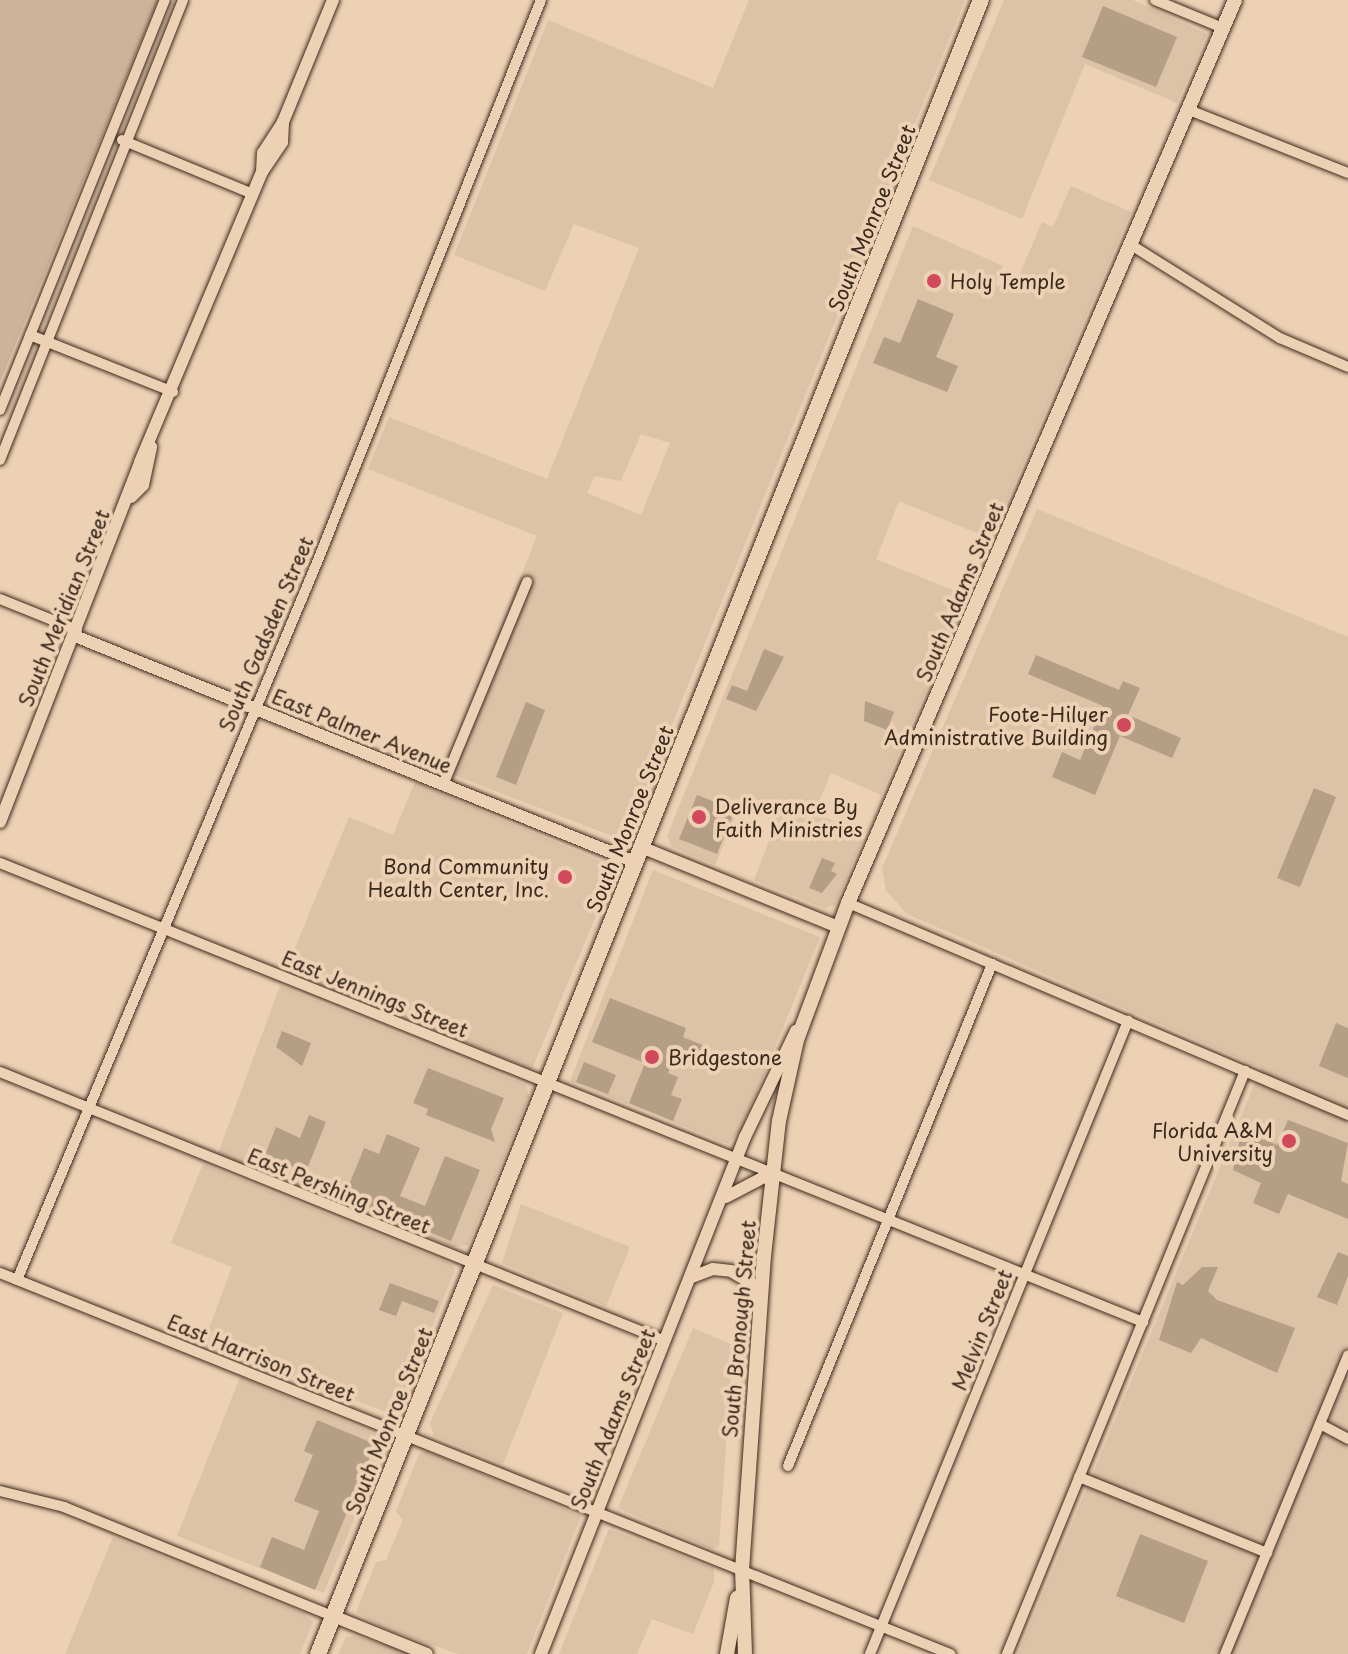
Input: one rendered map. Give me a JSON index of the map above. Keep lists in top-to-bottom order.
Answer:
{
  "streets": {
    "main road": ["South Monroe Street", "South Adams Street", "South Bronough Street"],
    "street": [
      "South Meridian Street",
      "South Gadsden Street",
      "East Palmer Avenue",
      "East Jennings Street",
      "East Pershing Street",
      "Melvin Street",
      "East Harrison Street"
    ]
  },
  "crossings": [
    ["South Monroe Street", "East Palmer Avenue"],
    ["South Monroe Street", "East Jennings Street"],
    ["South Monroe Street", "East Pershing Street"],
    ["South Monroe Street", "East Harrison Street"],
    ["South Adams Street", "East Palmer Avenue"],
    ["South Adams Street", "East Jennings Street"],
    ["South Adams Street", "East Pershing Street"],
    ["South Adams Street", "South Bronough Street"],
    ["South Adams Street", "East Harrison Street"],
    ["South Meridian Street", "East Palmer Avenue"],
    ["South Gadsden Street", "East Palmer Avenue"],
    ["South Gadsden Street", "East Jennings Street"],
    ["South Gadsden Street", "East Pershing Street"],
    ["South Gadsden Street", "East Harrison Street"],
    ["East Jennings Street", "South Bronough Street"],
    ["East Jennings Street", "Melvin Street"],
    ["South Bronough Street", "East Harrison Street"],
    ["Melvin Street", "East Harrison Street"]
  ],
  "places": [
    "Holy Temple",
    "Foote-Hilyer Administrative Building",
    "Deliverance By Faith Ministries",
    "Bond Community Health Center, Inc.",
    "Bridgestone",
    "Florida A&M University"
  ]
}
